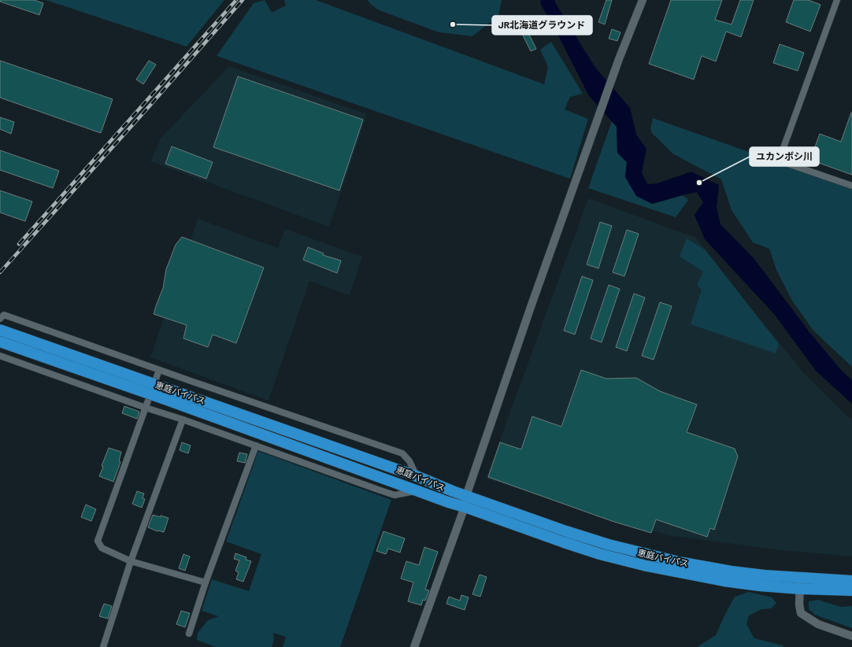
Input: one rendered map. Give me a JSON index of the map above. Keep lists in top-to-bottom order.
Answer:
{
  "streets": {
    "highway": ["恵庭バイパス"]
  },
  "places": ["JR北海道グラウンド", "ユカンボシ川"]
}
